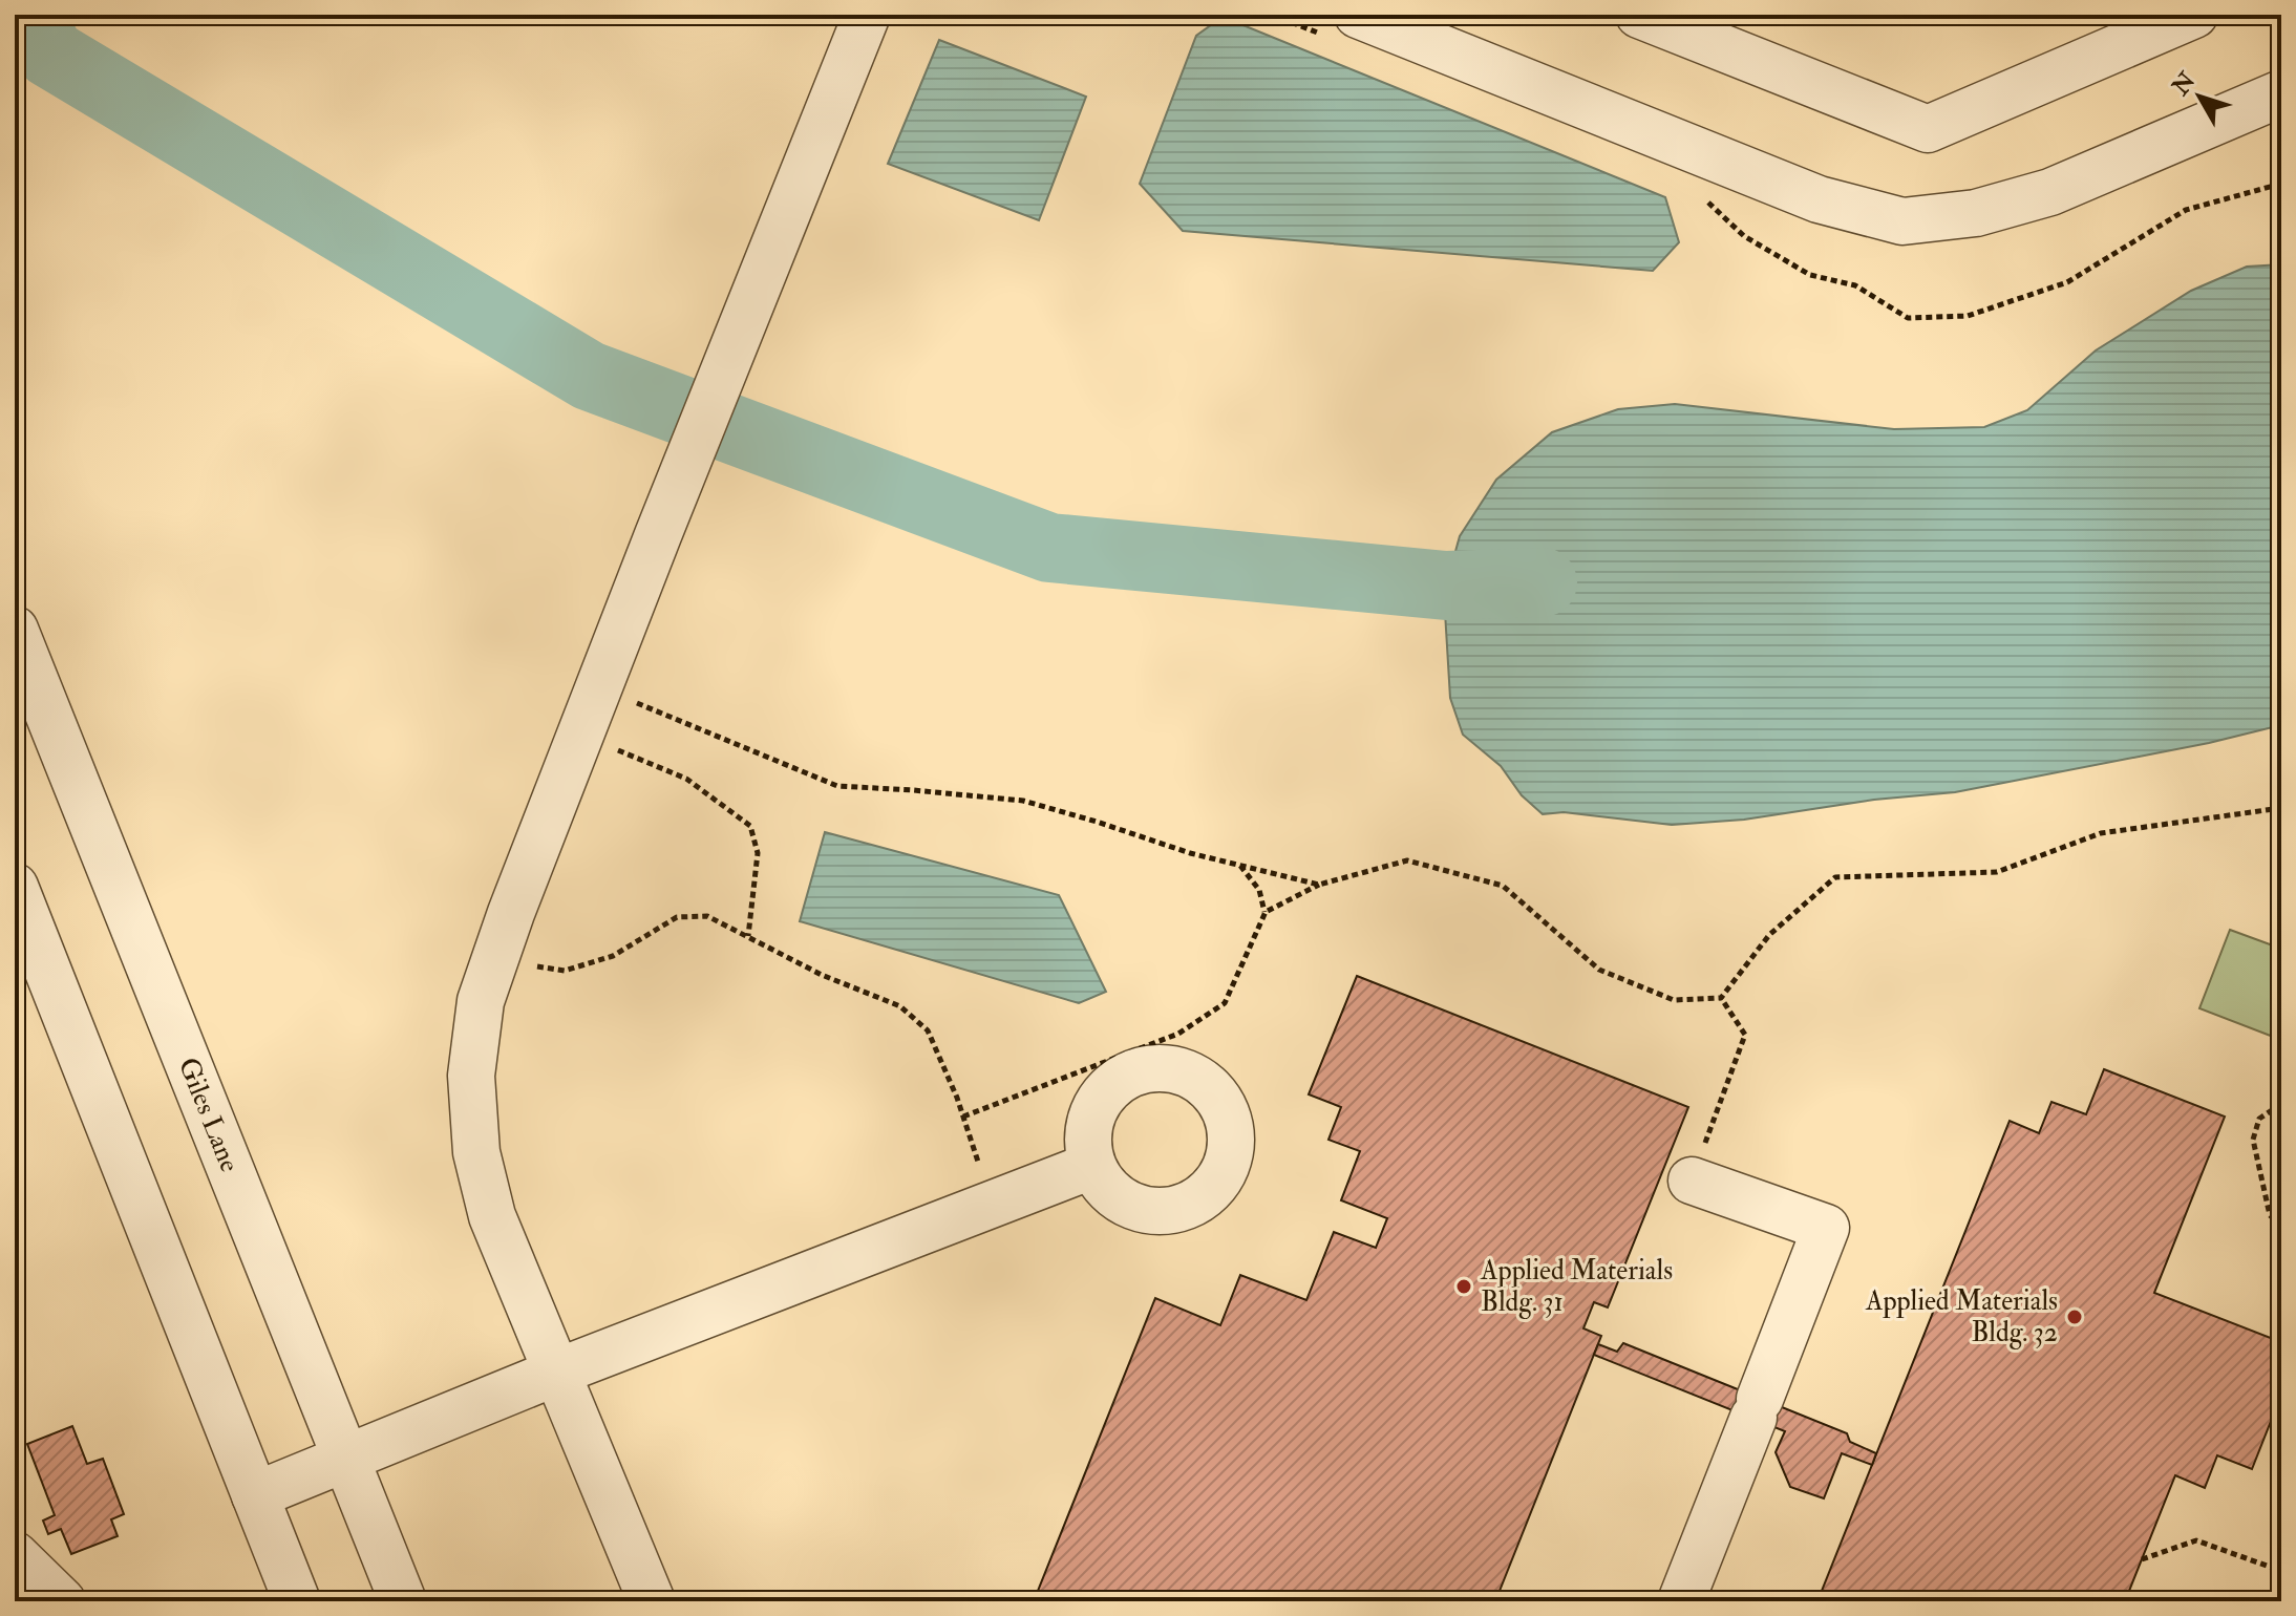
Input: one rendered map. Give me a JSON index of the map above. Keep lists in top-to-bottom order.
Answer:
{
  "streets": {
    "street": ["Giles Lane"]
  },
  "places": ["Applied Materials Bldg. 31", "Applied Materials Bldg. 32"],
  "north": "top left"
}
